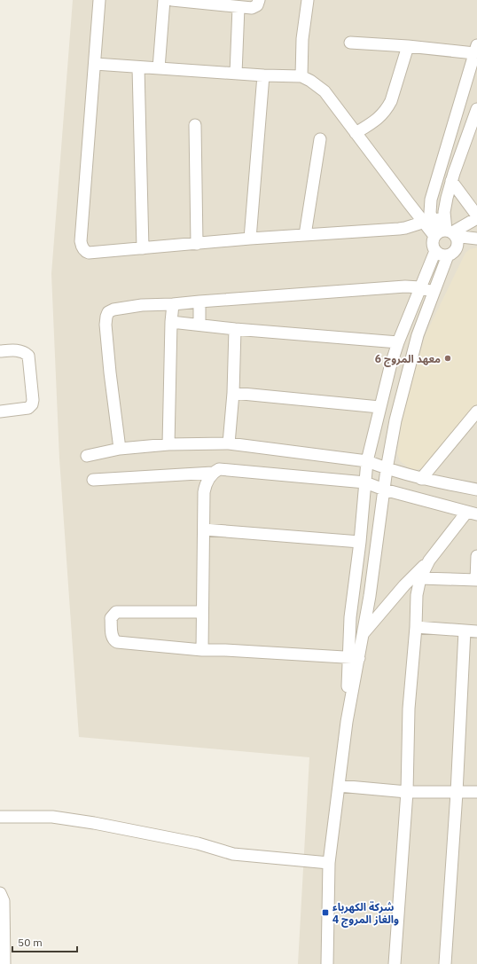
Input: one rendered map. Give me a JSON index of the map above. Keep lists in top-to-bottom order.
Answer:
{
  "places": {
    "other": ["معهد المروج 6"],
    "transit": ["شركة الكهرباء والغاز المروج 4"]
  },
  "scale_bar": "50 m"
}
